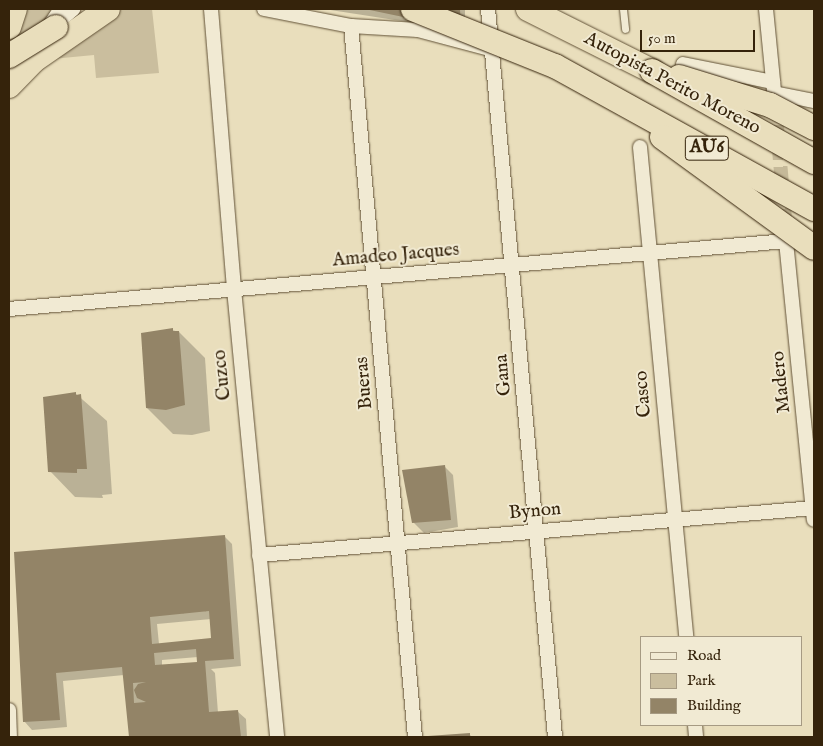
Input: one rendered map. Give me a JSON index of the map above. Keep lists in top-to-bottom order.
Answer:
{
  "streets": {
    "highway": ["Autopista Perito Moreno", "AU6"],
    "street": [
      "Amadeo Jacques",
      "Cuzco",
      "Gana",
      "Madero",
      "Bueras",
      "Casco",
      "Bynon"
    ]
  },
  "crossings": [
    ["Amadeo Jacques", "Cuzco"],
    ["Amadeo Jacques", "Gana"],
    ["Amadeo Jacques", "Madero"],
    ["Amadeo Jacques", "Bueras"],
    ["Amadeo Jacques", "Casco"],
    ["Cuzco", "Bynon"],
    ["Gana", "Bynon"],
    ["Madero", "Bynon"],
    ["Bueras", "Bynon"],
    ["Casco", "Bynon"]
  ],
  "legend": ["Road", "Park", "Building"],
  "scale_bar": "50 m"
}
